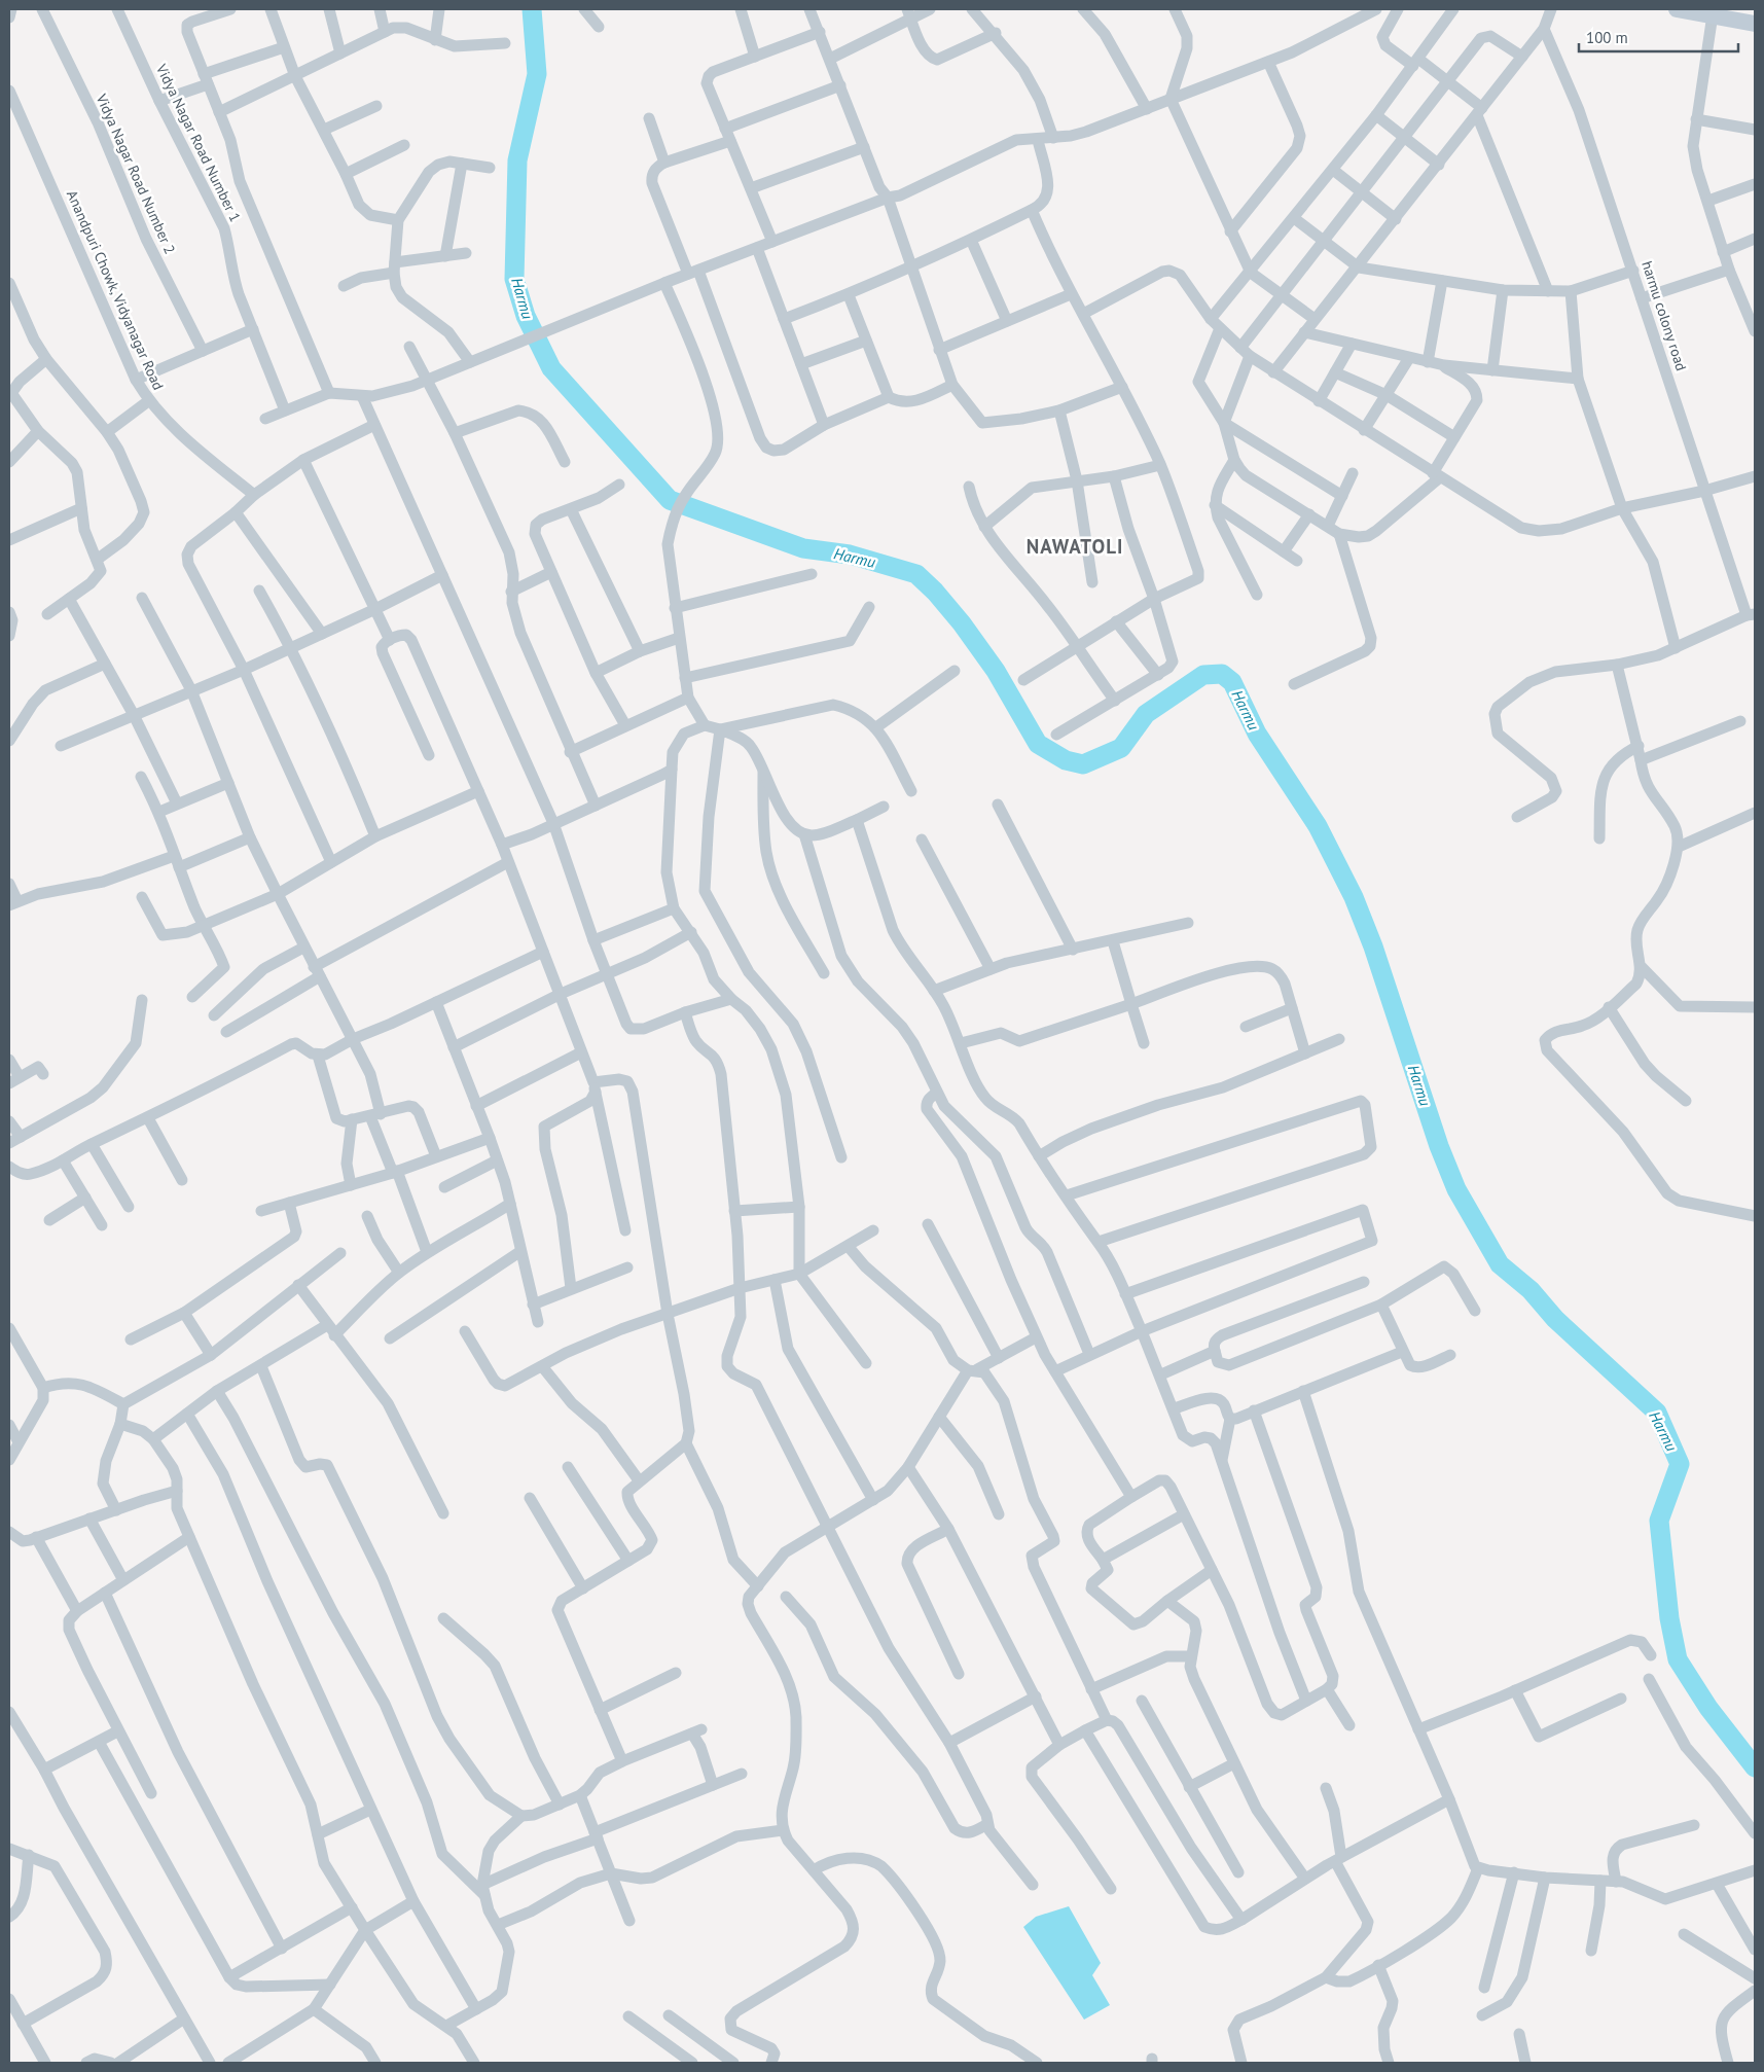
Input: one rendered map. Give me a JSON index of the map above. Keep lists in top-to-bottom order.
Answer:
{
  "streets": {
    "street": [
      "Vidya Nagar Road Number 1",
      "Vidya Nagar Road Number 2",
      "Anandpuri Chowk, Vidyanagar Road",
      "harmu colony road"
    ]
  },
  "districts": ["NAWATOLI"],
  "water": ["Harmu"],
  "scale_bar": "100 m"
}
